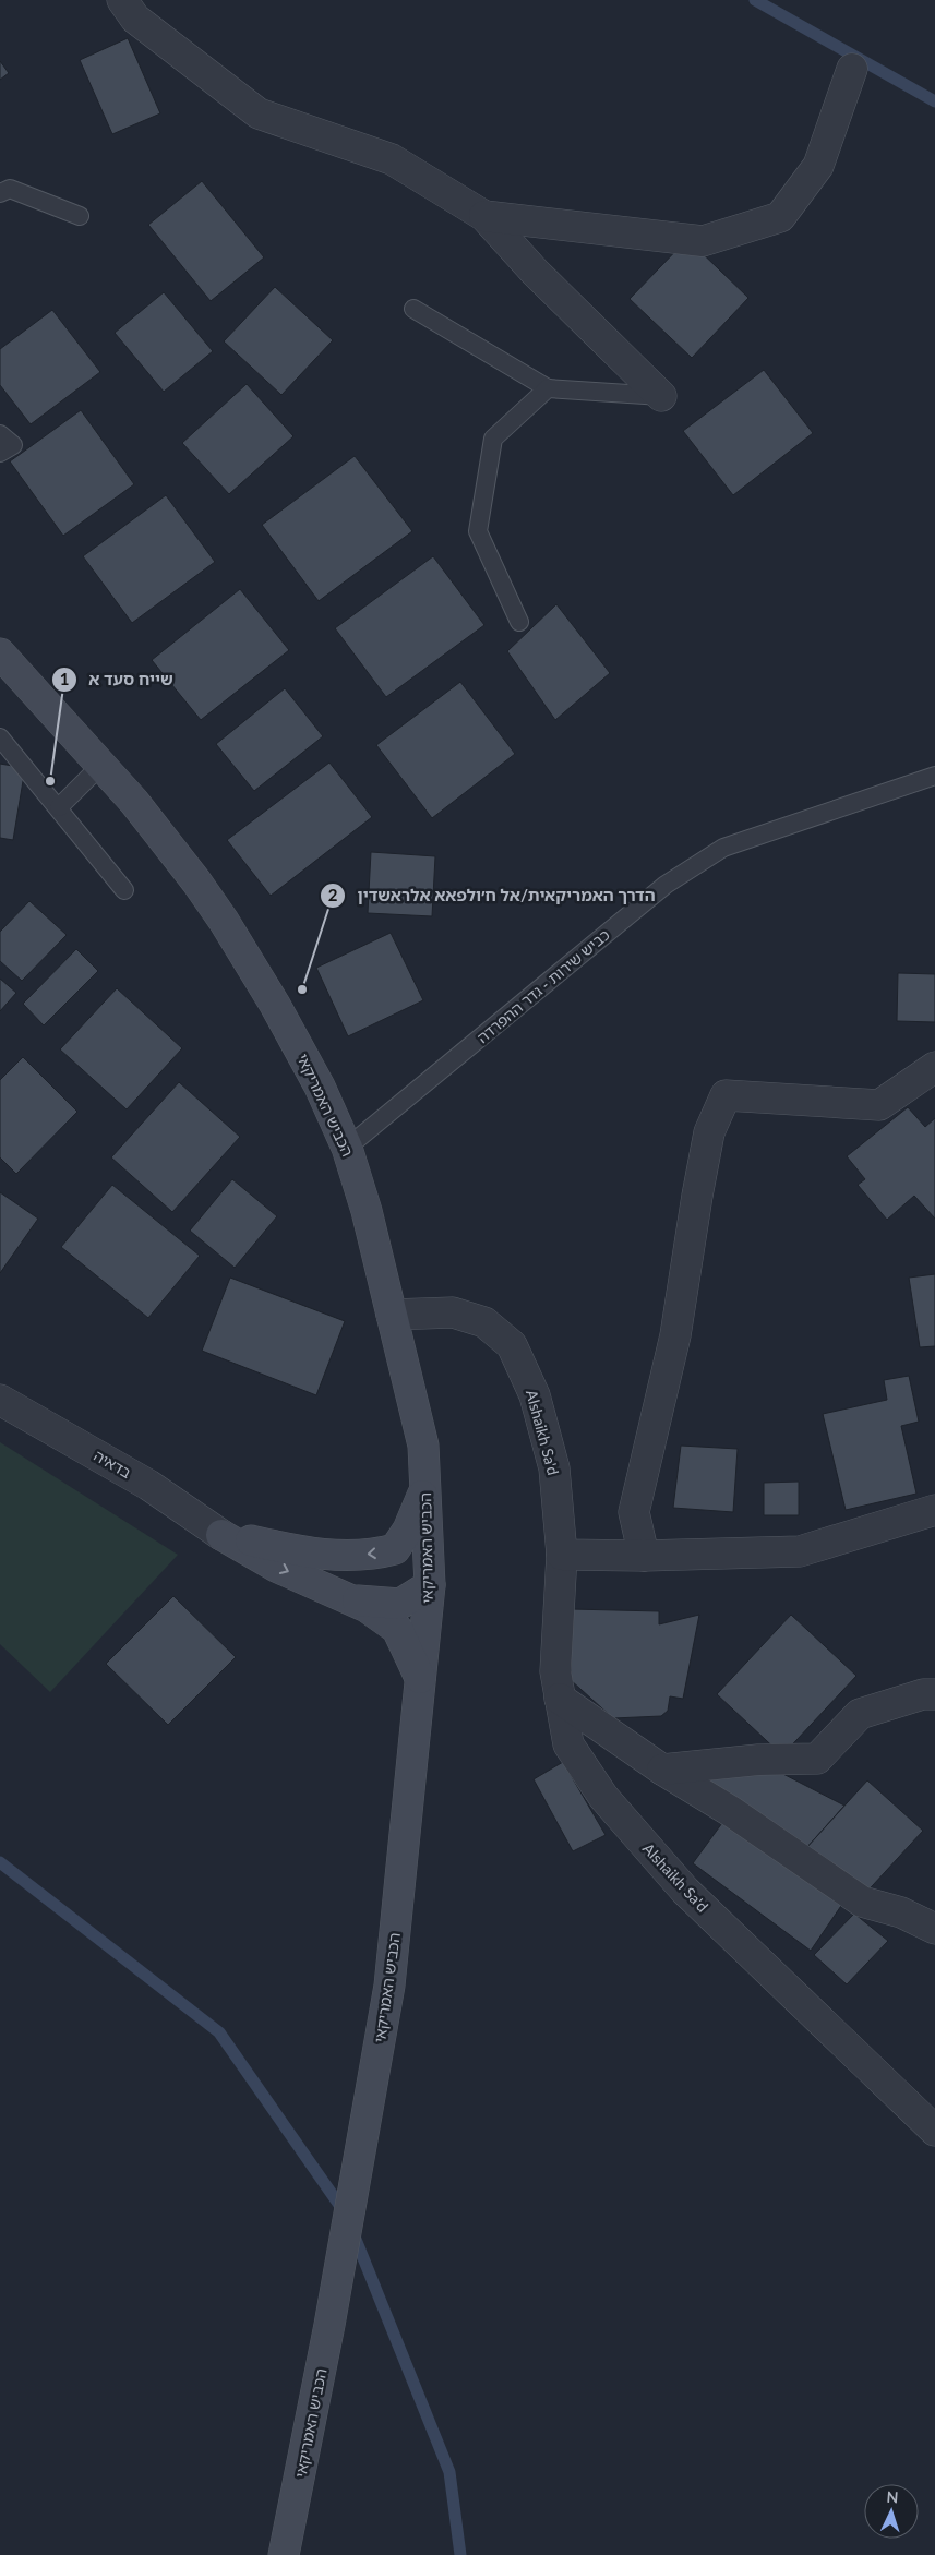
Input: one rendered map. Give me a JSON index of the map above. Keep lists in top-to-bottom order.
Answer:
{
  "streets": {
    "main road": ["הכביש האמריקאי"],
    "street": ["Alshaikh Sa'd", "בדאיה"],
    "lane": ["כביש שירות - גדר ההפרדה"]
  },
  "crossings": [
    ["כביש שירות - גדר ההפרדה", "הכביש האמריקאי"],
    ["הכביש האמריקאי", "Alshaikh Sa'd"]
  ],
  "places": ["שייח סעד א", "הדרך האמריקאית/אל ח׳ולפאא אלראשדין"],
  "north": "top"
}
